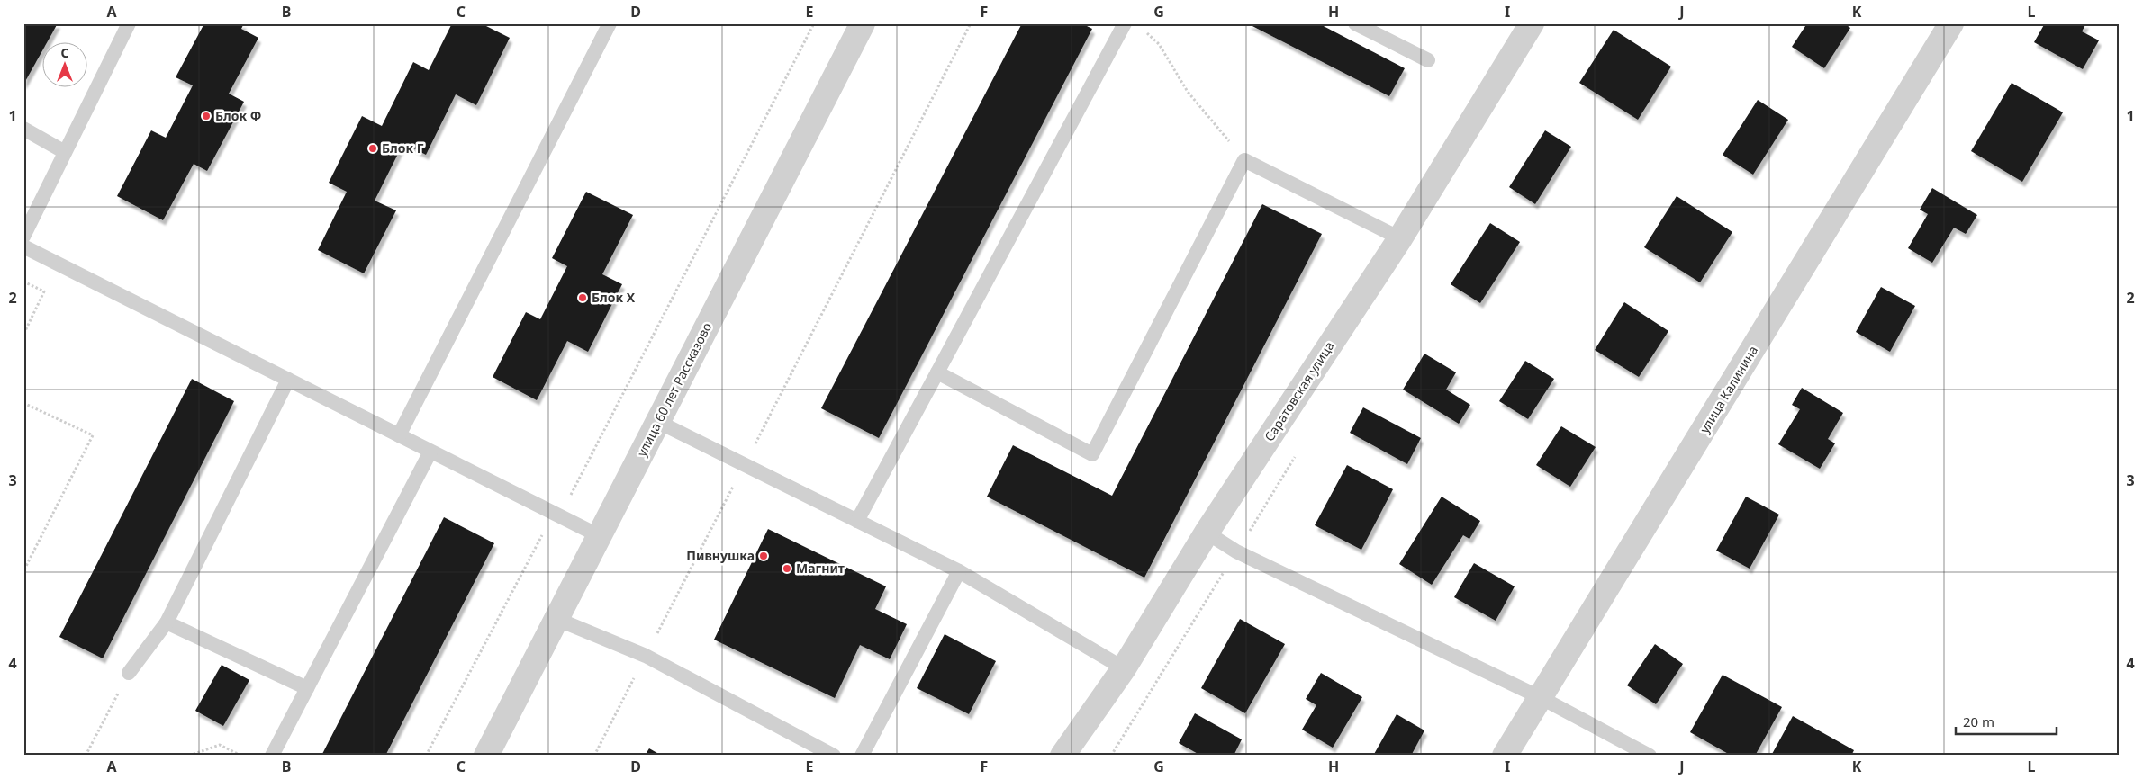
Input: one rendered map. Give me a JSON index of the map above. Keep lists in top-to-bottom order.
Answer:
{
  "streets": {
    "street": ["улица 60 лет Рассказово", "улица Калинина", "Саратовская улица"]
  },
  "places": [
    "Блок Ф",
    "Блок Г",
    "Блок Х",
    "Пивнушка",
    "Магнит"
  ],
  "scale_bar": "20 m",
  "north": "top",
  "grid": {
    "columns": [
      "A",
      "B",
      "C",
      "D",
      "E",
      "F",
      "G",
      "H",
      "I",
      "J",
      "K",
      "L"
    ],
    "rows": [
      "1",
      "2",
      "3",
      "4"
    ]
  }
}
